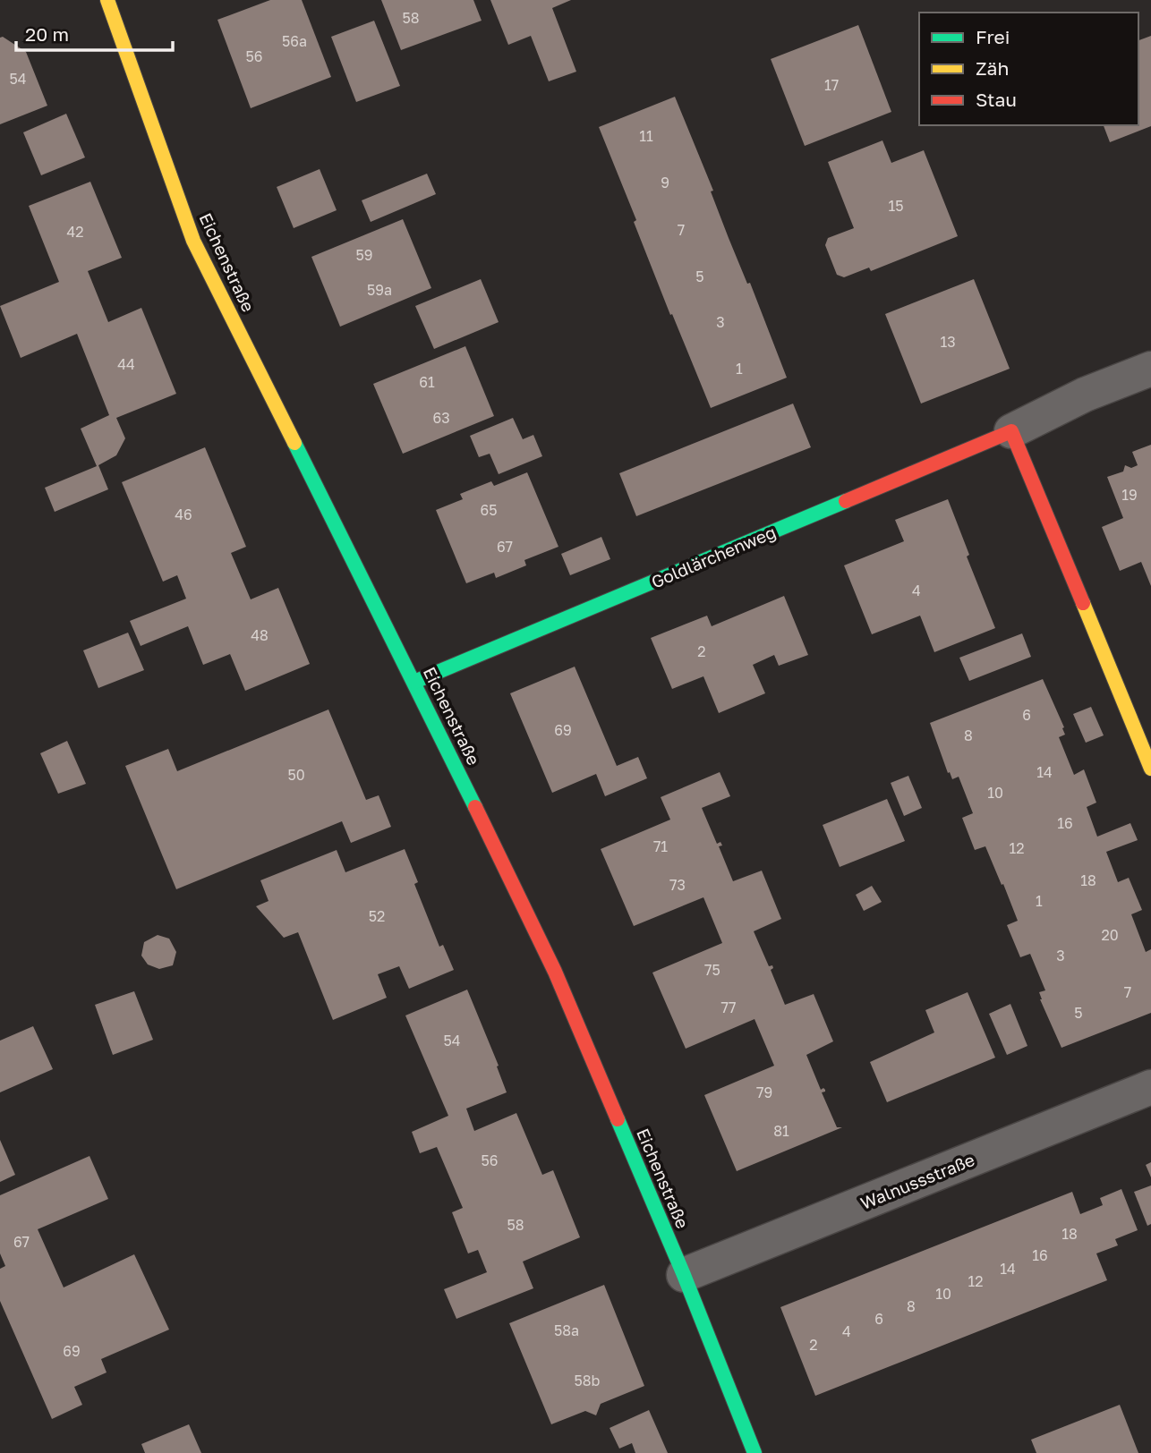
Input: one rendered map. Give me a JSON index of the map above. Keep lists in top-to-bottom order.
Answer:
{
  "streets": {
    "street": ["Eichenstraße", "Goldlärchenweg", "Walnussstraße"]
  },
  "crossings": [
    ["Eichenstraße", "Goldlärchenweg"],
    ["Eichenstraße", "Walnussstraße"]
  ],
  "house_numbers": [
    "58",
    "56a",
    "56",
    "54",
    "17",
    "11",
    "9",
    "15",
    "7",
    "42",
    "59",
    "5",
    "59a",
    "3",
    "13",
    "44",
    "1",
    "61",
    "63",
    "19",
    "65",
    "46",
    "67",
    "4",
    "48",
    "2",
    "6",
    "69",
    "8",
    "14",
    "50",
    "10",
    "16",
    "71",
    "12",
    "18",
    "73",
    "1",
    "52",
    "20",
    "3",
    "75",
    "7",
    "77",
    "5",
    "54",
    "79",
    "81",
    "56",
    "58",
    "18",
    "67",
    "16",
    "14",
    "12",
    "10",
    "8",
    "6",
    "58a",
    "4",
    "2",
    "69",
    "58b"
  ],
  "legend": ["Frei", "Zäh", "Stau"],
  "scale_bar": "20 m"
}
